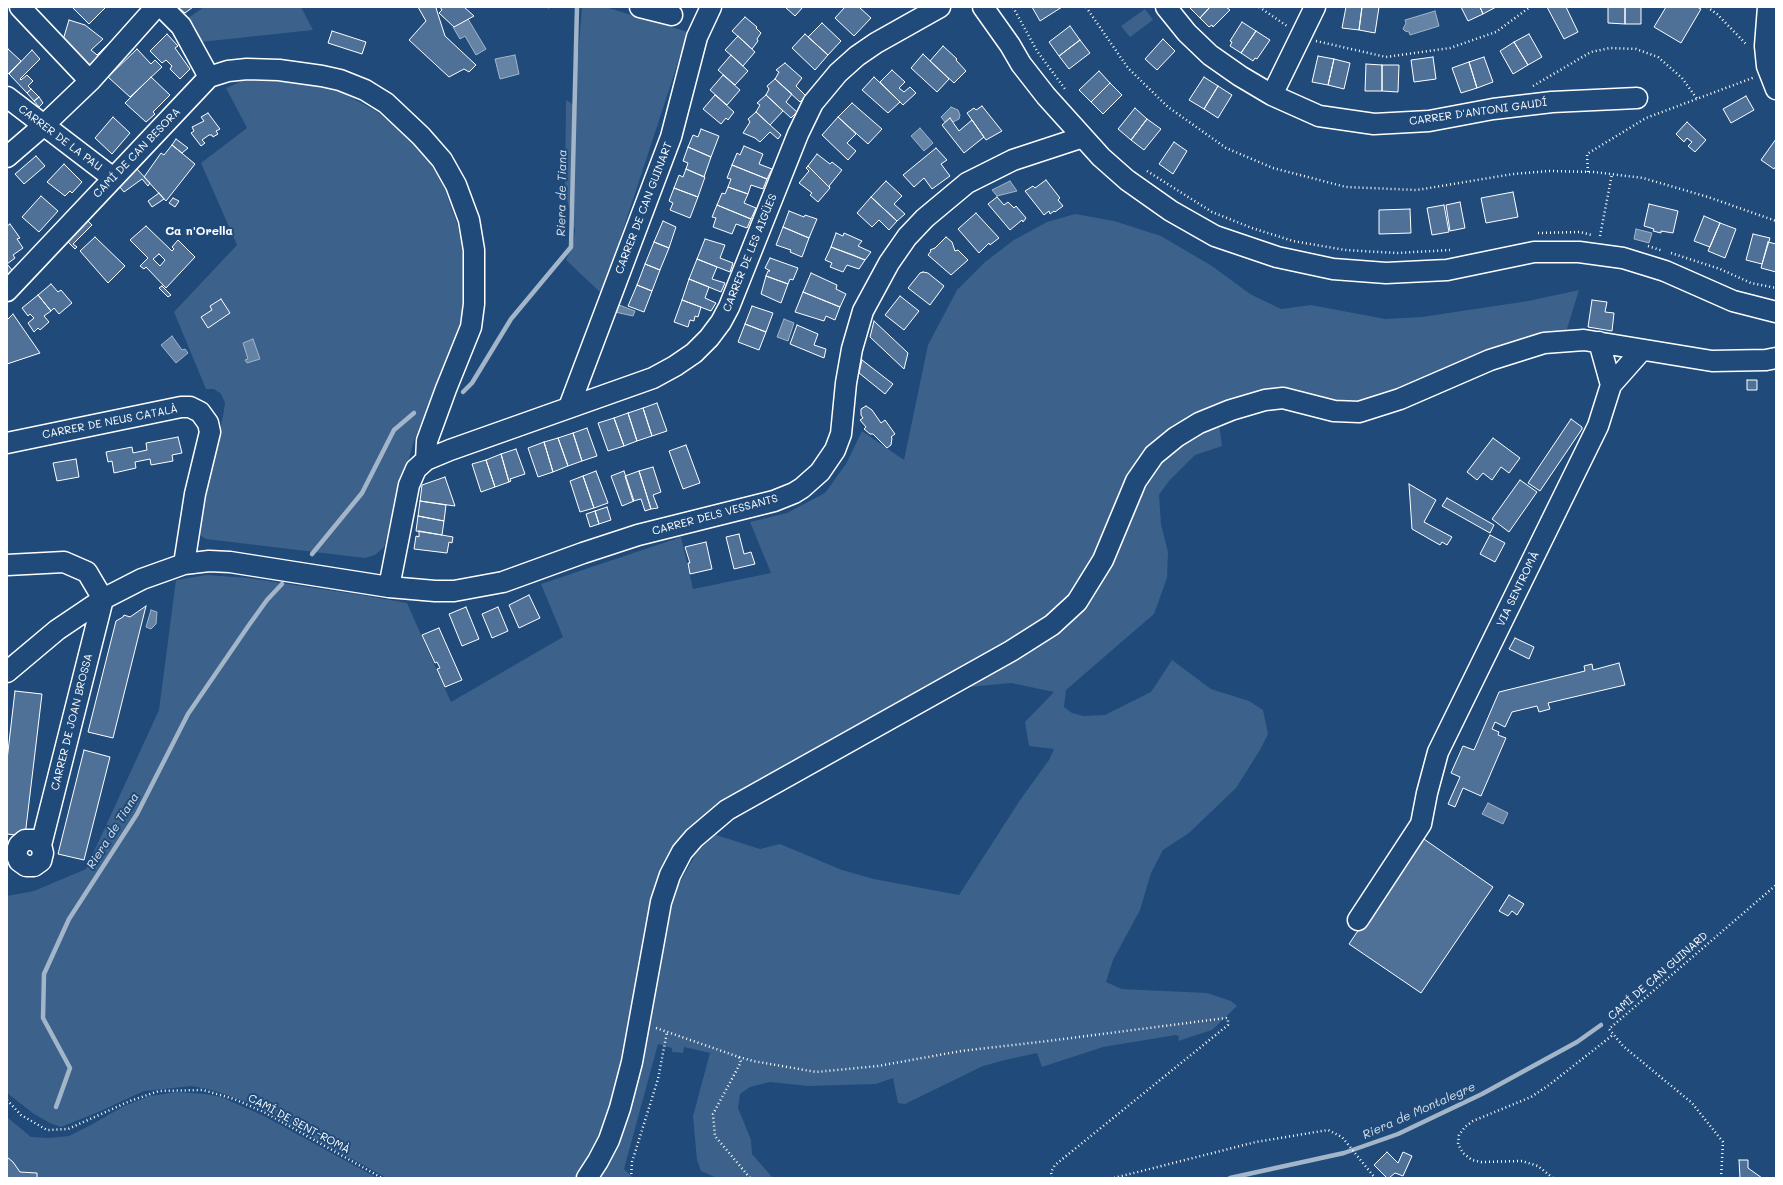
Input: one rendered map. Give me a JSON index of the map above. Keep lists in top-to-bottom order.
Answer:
{
  "streets": {
    "street": [
      "CARRER D'ANTONI GAUDÍ",
      "CARRER DE LA PAU",
      "CAMÍ DE CAN BESORA",
      "CARRER DE CAN GUINART",
      "CARRER DE LES AIGÜES",
      "CARRER DE NEUS CATALÀ",
      "CARRER DELS VESSANTS",
      "VIA SENTROMÀ",
      "CARRER DE JOAN BROSSA"
    ],
    "path": ["CAMÍ DE CAN GUINARD", "CAMÍ DE SENT-ROMÀ"]
  },
  "crossings": [
    ["CARRER DE LA PAU", "CAMÍ DE CAN BESORA"],
    ["CARRER DE CAN GUINART", "CARRER DE LES AIGÜES"],
    ["CARRER DE LES AIGÜES", "CARRER DELS VESSANTS"],
    ["CARRER DE NEUS CATALÀ", "CARRER DELS VESSANTS"],
    ["CARRER DELS VESSANTS", "CARRER DE JOAN BROSSA"]
  ],
  "districts": ["Ca n'Orella"],
  "water": ["Riera de Tiana", "Riera de Montalegre"]
}
